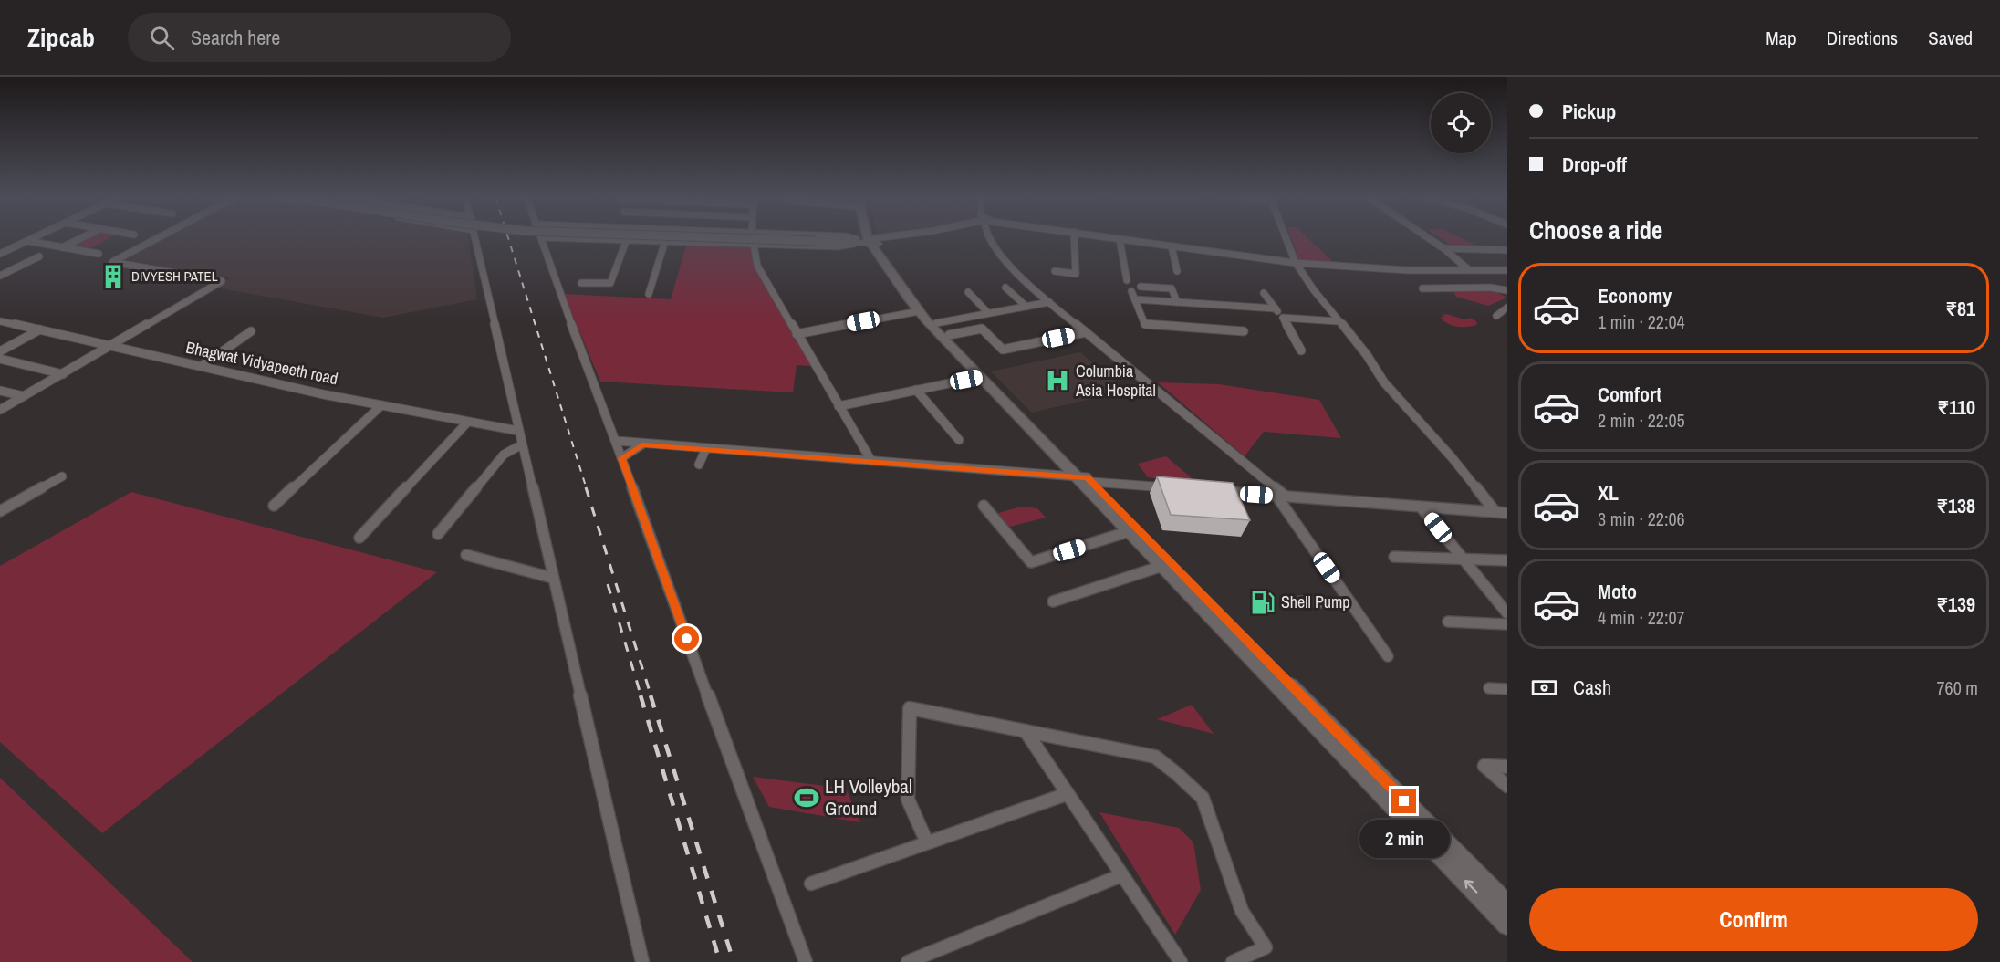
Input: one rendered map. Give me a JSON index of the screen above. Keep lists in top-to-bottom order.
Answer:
{
  "streets": {
    "street": ["Bhagwat Vidyapeeth road"]
  },
  "places": {
    "building": ["DIVYESH PATEL"],
    "hospital": ["Columbia Asia Hospital"],
    "fuel station": ["Shell Pump"],
    "sports": ["LH Volleybal Ground"]
  },
  "page": {
    "header": "Zipcab",
    "search": "Search here",
    "nav": ["Map", "Directions", "Saved"],
    "banner": ["Pickup", "Drop-off"],
    "heading": "Choose a ride",
    "list": [
      {
        "name": "Economy",
        "note": "1 min · 22:04",
        "value": "₹81"
      },
      {
        "name": "Comfort",
        "note": "2 min · 22:05",
        "value": "₹110"
      },
      {
        "name": "XL",
        "note": "3 min · 22:06",
        "value": "₹138"
      },
      {
        "name": "Moto",
        "note": "4 min · 22:07",
        "value": "₹139"
      }
    ],
    "pay": ["Cash", "760 m"],
    "bubble": "2 min",
    "buttons": "Confirm"
  }
}
